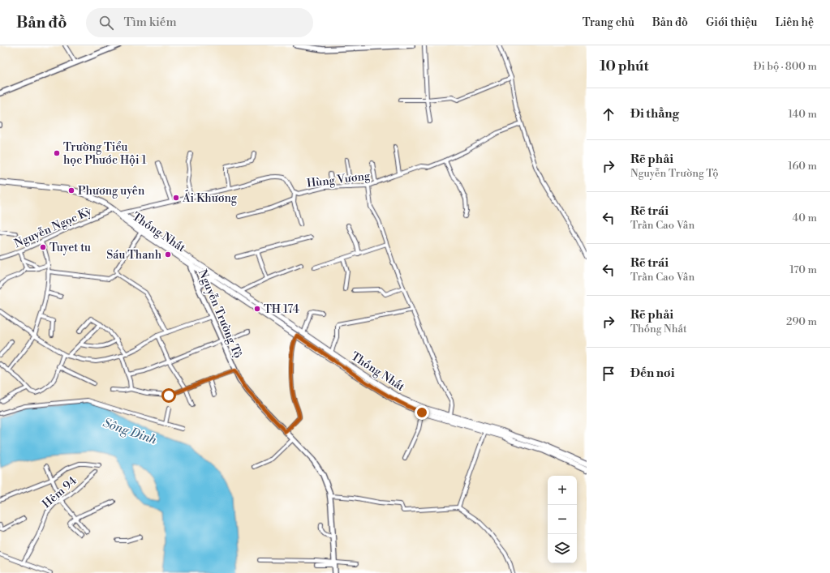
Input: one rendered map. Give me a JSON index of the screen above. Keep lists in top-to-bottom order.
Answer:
{
  "streets": {
    "main road": ["Thống Nhất"],
    "street": [
      "Hùng Vương",
      "Nguyễn Ngọc Kỳ",
      "Nguyễn Trường Tộ",
      "Hẻm 94"
    ]
  },
  "crossings": [
    ["Hùng Vương", "Thống Nhất"],
    ["Thống Nhất", "Nguyễn Trường Tộ"]
  ],
  "water": ["Sông Dinh"],
  "places": [
    "Trường Tiểu học Phước Hội 1",
    "Phương uyên",
    "Ái Khương",
    "Tuyet tu",
    "Sáu Thanh",
    "TH 174"
  ],
  "page": {
    "header": "Bản đồ",
    "search": "Tìm kiếm",
    "nav": [
      "Trang chủ",
      "Bản đồ",
      "Giới thiệu",
      "Liên hệ"
    ],
    "heading": ["10 phút", "Đi bộ · 800 m"],
    "list": [
      ["Đi thẳng", "140 m"],
      ["Rẽ phải", "Nguyễn Trường Tộ", "160 m"],
      ["Rẽ trái", "Trần Cao Vân", "40 m"],
      ["Rẽ trái", "Trần Cao Vân", "170 m"],
      ["Rẽ phải", "Thống Nhất", "290 m"],
      "Đến nơi"
    ],
    "map_buttons": ["+", "−"]
  }
}
